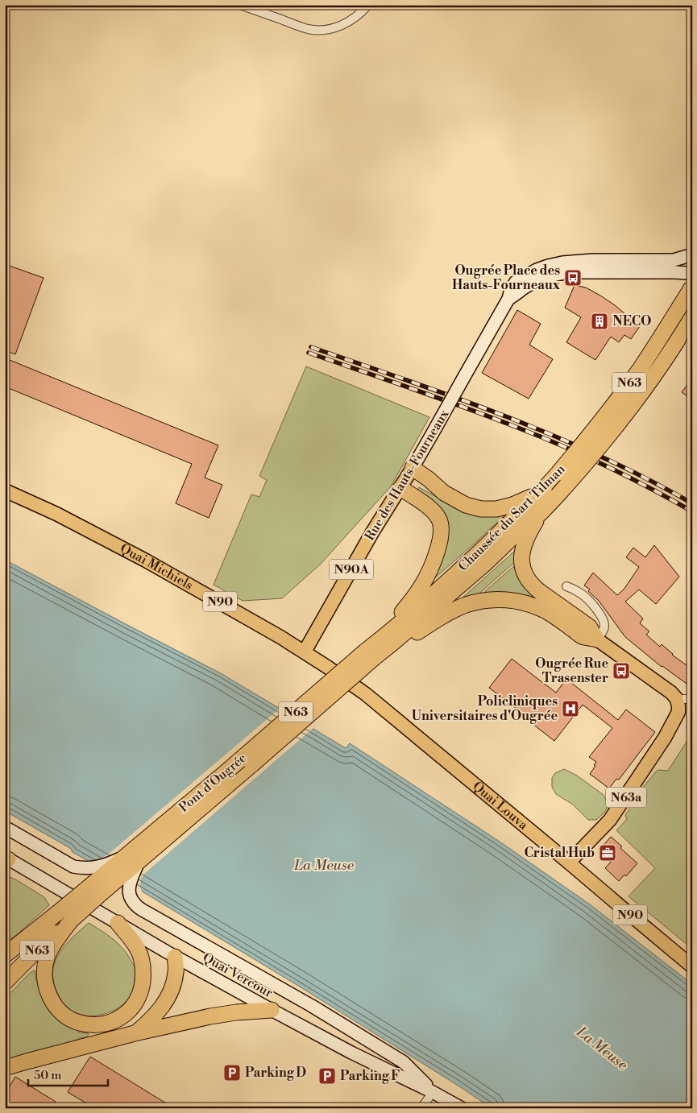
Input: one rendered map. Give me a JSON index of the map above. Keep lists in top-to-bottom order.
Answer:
{
  "streets": {
    "highway": ["N63", "Chaussée du Sart Tilman", "Pont d'Ougrée"],
    "main road": [
      "Rue des Hauts-Fourneaux",
      "Quai Michiels",
      "N90A",
      "N90",
      "N63a",
      "Quai Louva",
      "Quai Vercour"
    ]
  },
  "crossings": [
    ["N63", "Pont d'Ougrée"],
    ["Rue des Hauts-Fourneaux", "Quai Michiels"],
    ["Rue des Hauts-Fourneaux", "Quai Louva"],
    ["Chaussée du Sart Tilman", "Pont d'Ougrée"],
    ["Quai Michiels", "Quai Louva"],
    ["N63a", "Quai Louva"]
  ],
  "water": ["La Meuse"],
  "places": {
    "bus stop": ["Ougrée Place des Hauts-Fourneaux", "Ougrée Rue Trasenster"],
    "building": ["NECO"],
    "hospital": ["Policliniques Universitaires d'Ougrée"],
    "office": ["Cristal Hub"],
    "parking": ["Parking D", "Parking F"]
  },
  "scale_bar": "50 m"
}
